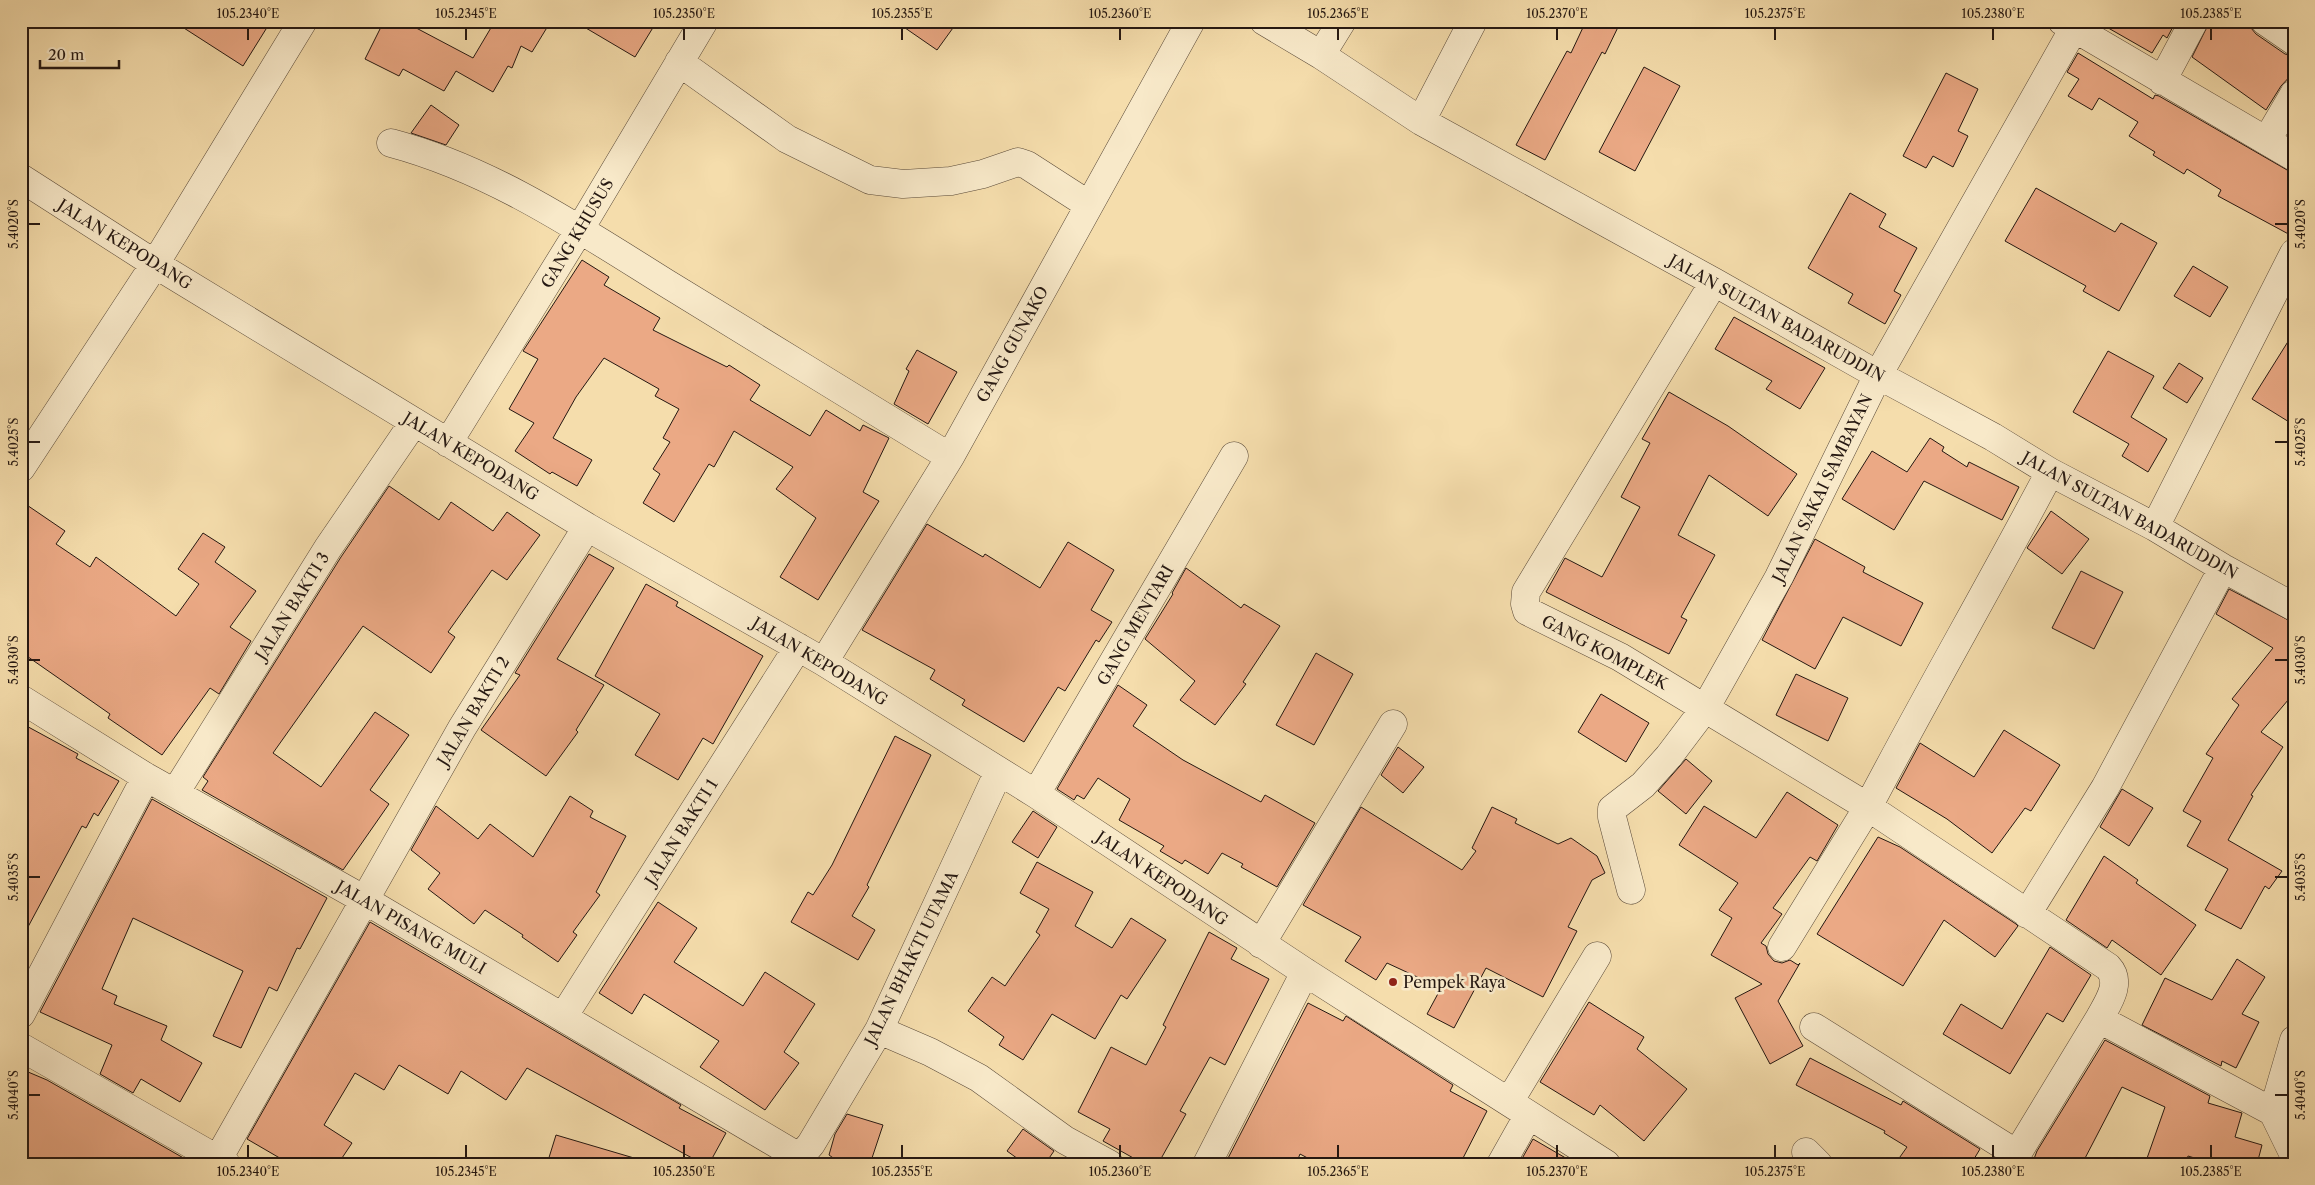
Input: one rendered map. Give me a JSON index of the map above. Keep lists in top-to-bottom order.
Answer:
{
  "streets": {
    "street": [
      "GANG KHUSUS",
      "JALAN KEPODANG",
      "JALAN SULTAN BADARUDDIN",
      "GANG GUNAKO",
      "JALAN SAKAI SAMBAYAN",
      "JALAN BAKTI 3",
      "GANG MENTARI",
      "GANG KOMPLEK",
      "JALAN BAKTI 2",
      "JALAN BAKTI 1",
      "JALAN PISANG MULI",
      "JALAN BHAKTI UTAMA"
    ]
  },
  "crossings": [
    ["GANG KHUSUS", "JALAN KEPODANG"],
    ["JALAN KEPODANG", "GANG GUNAKO"],
    ["JALAN KEPODANG", "JALAN BAKTI 3"],
    ["JALAN KEPODANG", "GANG MENTARI"],
    ["JALAN KEPODANG", "JALAN BAKTI 2"],
    ["JALAN KEPODANG", "JALAN BAKTI 1"],
    ["JALAN KEPODANG", "JALAN BHAKTI UTAMA"],
    ["JALAN SULTAN BADARUDDIN", "JALAN SAKAI SAMBAYAN"],
    ["JALAN SULTAN BADARUDDIN", "GANG KOMPLEK"],
    ["JALAN SAKAI SAMBAYAN", "GANG KOMPLEK"],
    ["JALAN BAKTI 3", "JALAN PISANG MULI"],
    ["JALAN BAKTI 2", "JALAN PISANG MULI"],
    ["JALAN BAKTI 1", "JALAN PISANG MULI"],
    ["JALAN PISANG MULI", "JALAN BHAKTI UTAMA"]
  ],
  "places": ["Pempek Raya"],
  "scale_bar": "20 m",
  "coordinates": [
    "105.2340°E",
    "105.2345°E",
    "105.2350°E",
    "105.2355°E",
    "105.2360°E",
    "105.2365°E",
    "105.2370°E",
    "105.2375°E",
    "105.2380°E",
    "105.2385°E",
    "5.4020°S",
    "5.4025°S",
    "5.4030°S",
    "5.4035°S",
    "5.4040°S"
  ]
}
